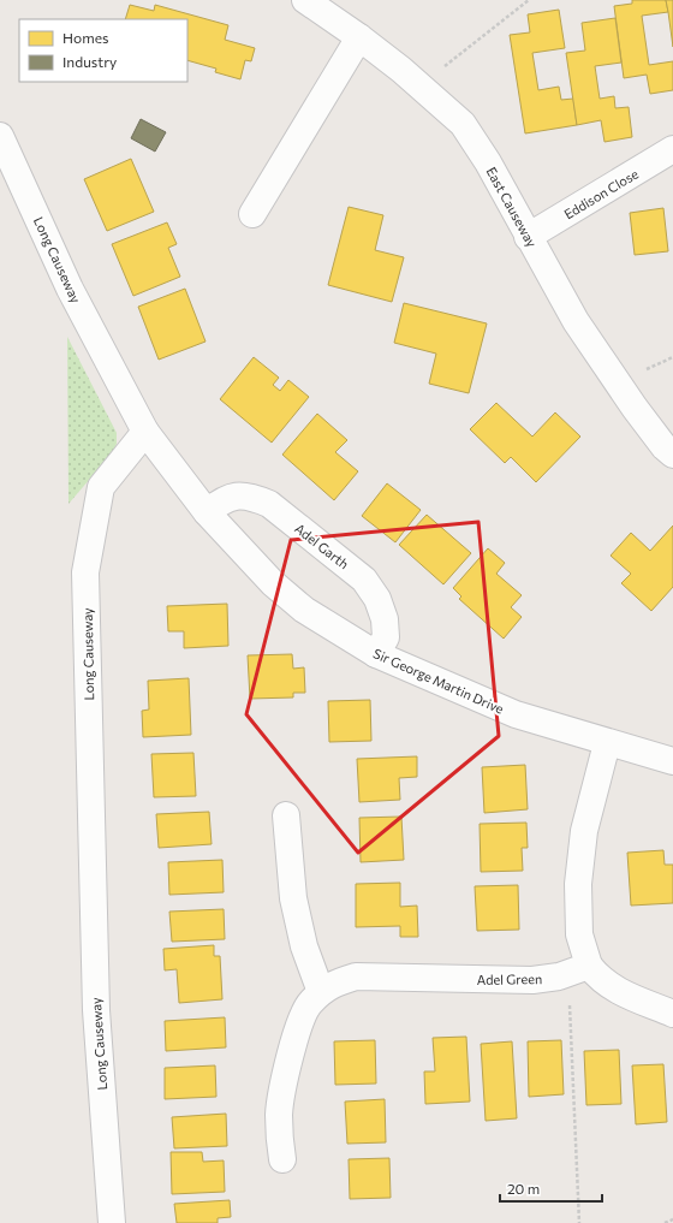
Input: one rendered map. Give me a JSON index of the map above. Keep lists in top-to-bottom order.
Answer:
{
  "streets": {
    "street": [
      "Eddison Close",
      "East Causeway",
      "Long Causeway",
      "Adel Garth",
      "Sir George Martin Drive",
      "Adel Green"
    ]
  },
  "crossings": [
    ["Eddison Close", "East Causeway"],
    ["Long Causeway", "Sir George Martin Drive"],
    ["Adel Garth", "Sir George Martin Drive"]
  ],
  "legend": ["Homes", "Industry"],
  "scale_bar": "20 m"
}
